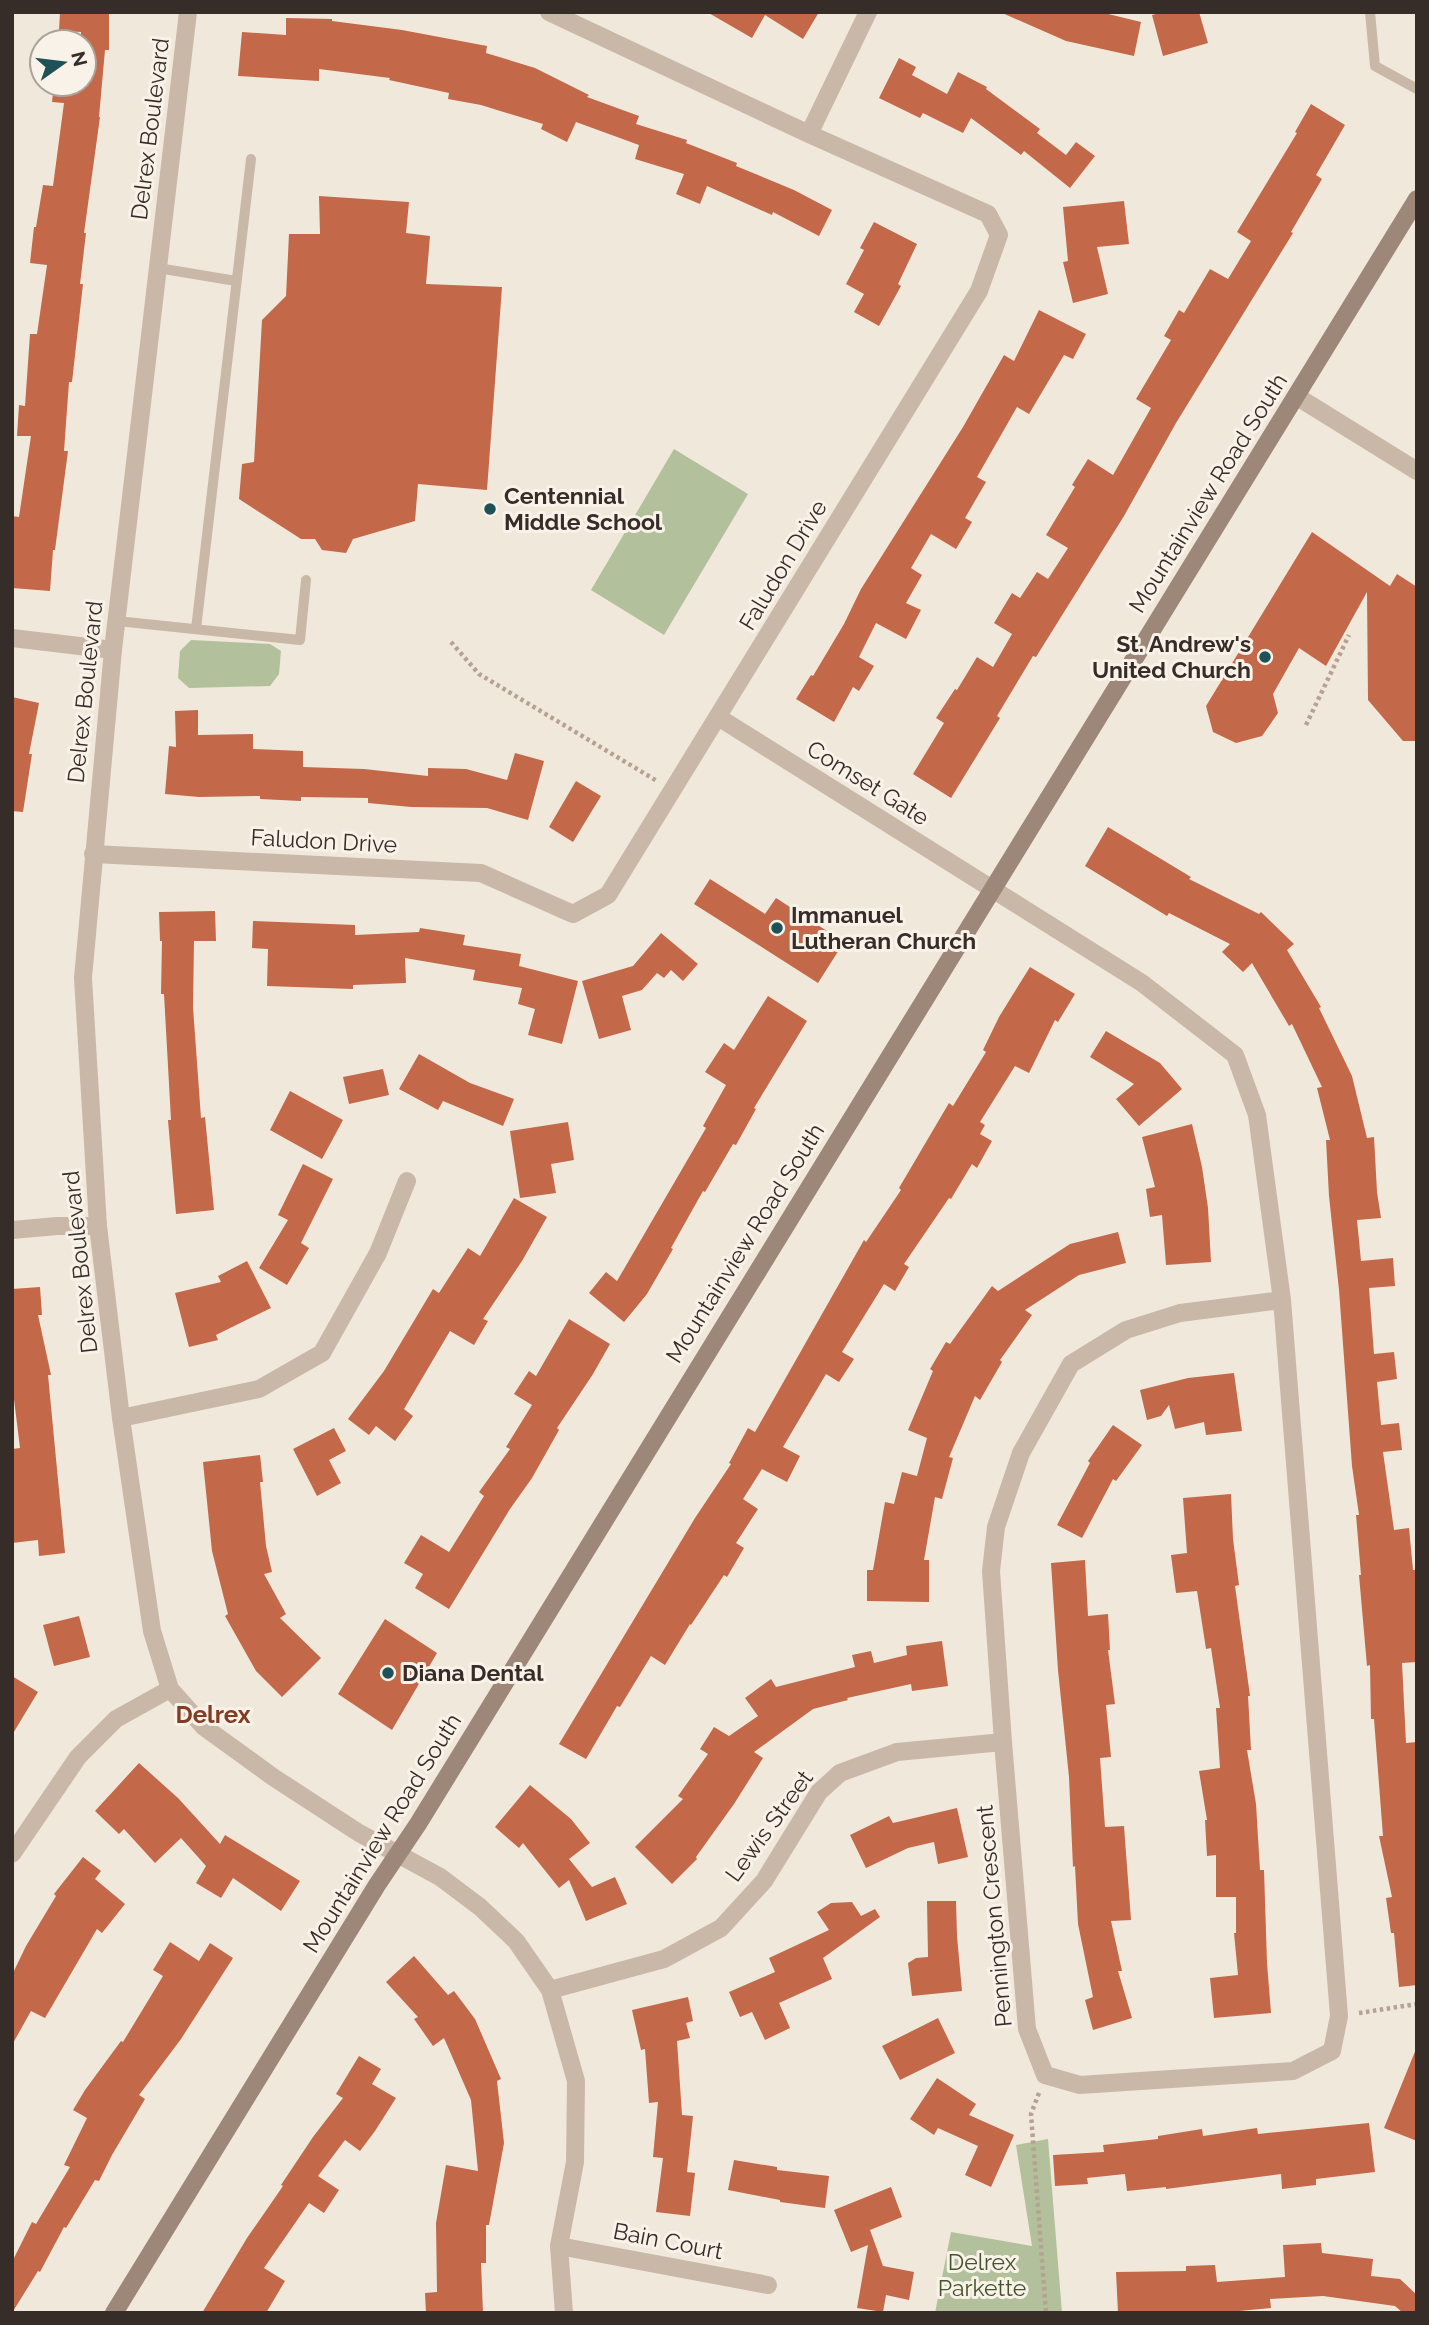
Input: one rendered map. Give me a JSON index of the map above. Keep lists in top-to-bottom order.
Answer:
{
  "streets": {
    "main road": ["Mountainview Road South"],
    "street": [
      "Delrex Boulevard",
      "Faludon Drive",
      "Comset Gate",
      "Lewis Street",
      "Pennington Crescent",
      "Bain Court"
    ]
  },
  "crossings": [
    ["Delrex Boulevard", "Mountainview Road South"],
    ["Delrex Boulevard", "Faludon Drive"],
    ["Delrex Boulevard", "Lewis Street"],
    ["Delrex Boulevard", "Bain Court"],
    ["Mountainview Road South", "Comset Gate"],
    ["Faludon Drive", "Comset Gate"],
    ["Lewis Street", "Pennington Crescent"]
  ],
  "districts": ["Delrex"],
  "parks": ["Delrex Parkette"],
  "places": [
    "Centennial Middle School",
    "St. Andrew's United Church",
    "Immanuel Lutheran Church",
    "Diana Dental"
  ],
  "north": "right"
}
